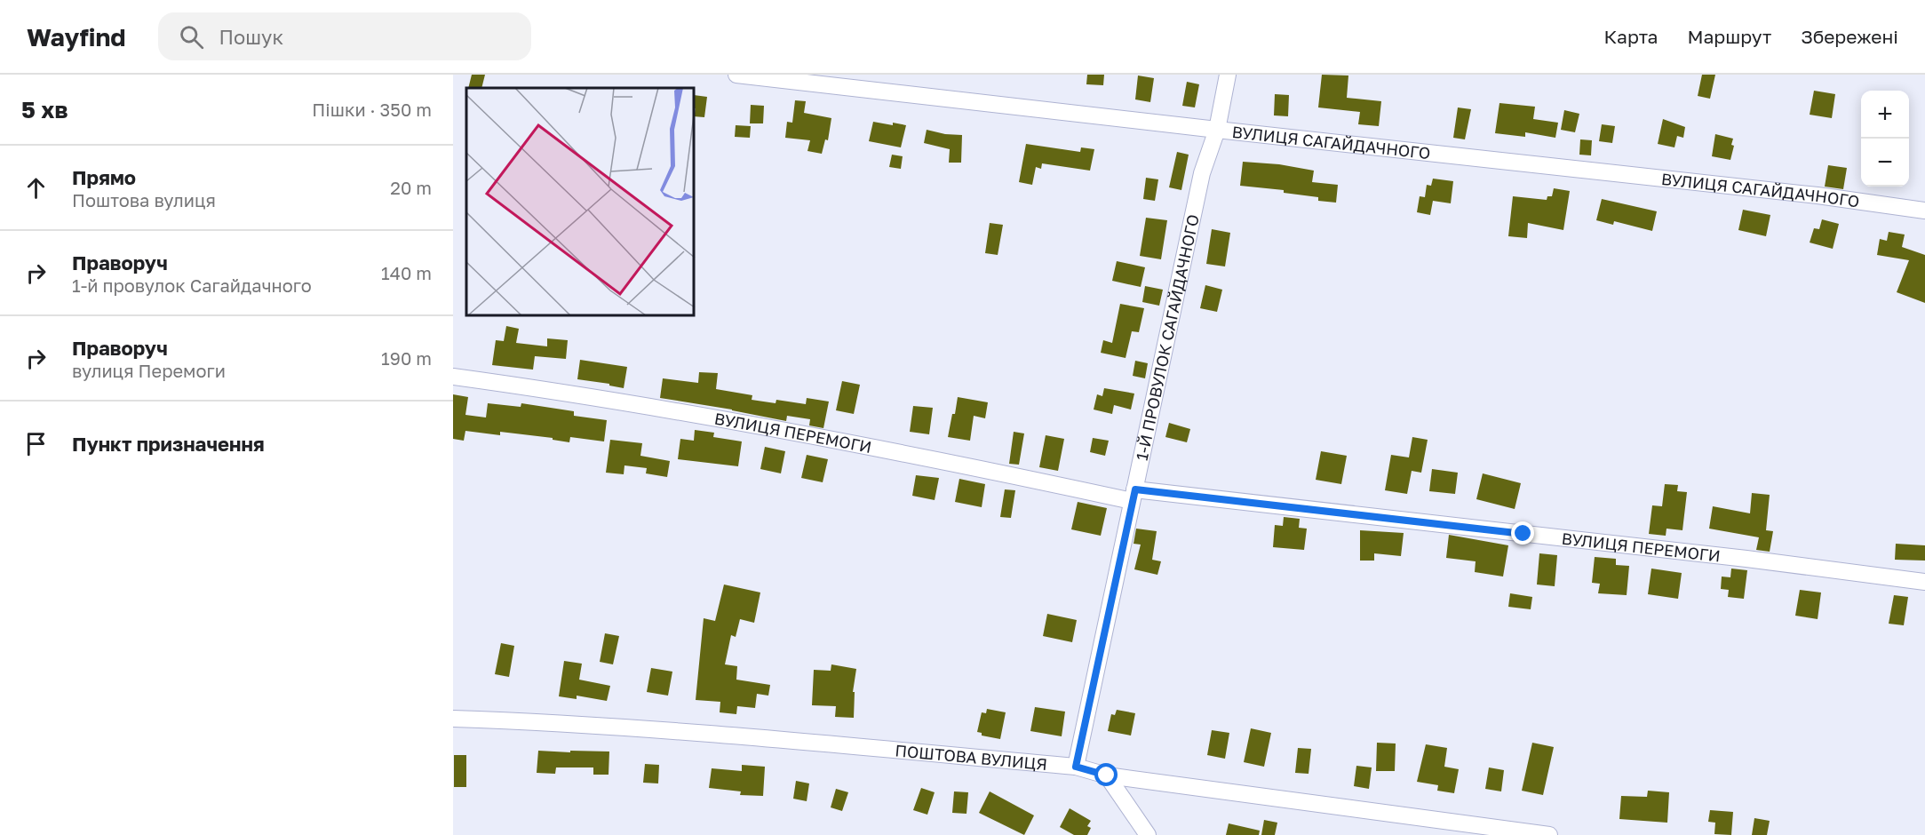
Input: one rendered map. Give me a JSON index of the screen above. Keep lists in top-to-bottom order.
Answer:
{
  "streets": {
    "street": [
      "ВУЛИЦЯ САГАЙДАЧНОГО",
      "1-Й ПРОВУЛОК САГАЙДАЧНОГО",
      "ВУЛИЦЯ ПЕРЕМОГИ",
      "ПОШТОВА ВУЛИЦЯ"
    ]
  },
  "crossings": [
    ["ВУЛИЦЯ САГАЙДАЧНОГО", "1-Й ПРОВУЛОК САГАЙДАЧНОГО"],
    ["1-Й ПРОВУЛОК САГАЙДАЧНОГО", "ВУЛИЦЯ ПЕРЕМОГИ"],
    ["1-Й ПРОВУЛОК САГАЙДАЧНОГО", "ПОШТОВА ВУЛИЦЯ"]
  ],
  "page": {
    "header": "Wayfind",
    "search": "Пошук",
    "nav": ["Карта", "Маршрут", "Збережені"],
    "heading": ["5 хв", "Пішки · 350 m"],
    "map_buttons": ["+", "−"],
    "list": [
      ["Прямо", "Поштова вулиця", "20 m"],
      ["Праворуч", "1-й провулок Сагайдачного", "140 m"],
      ["Праворуч", "вулиця Перемоги", "190 m"],
      "Пункт призначення"
    ]
  }
}
